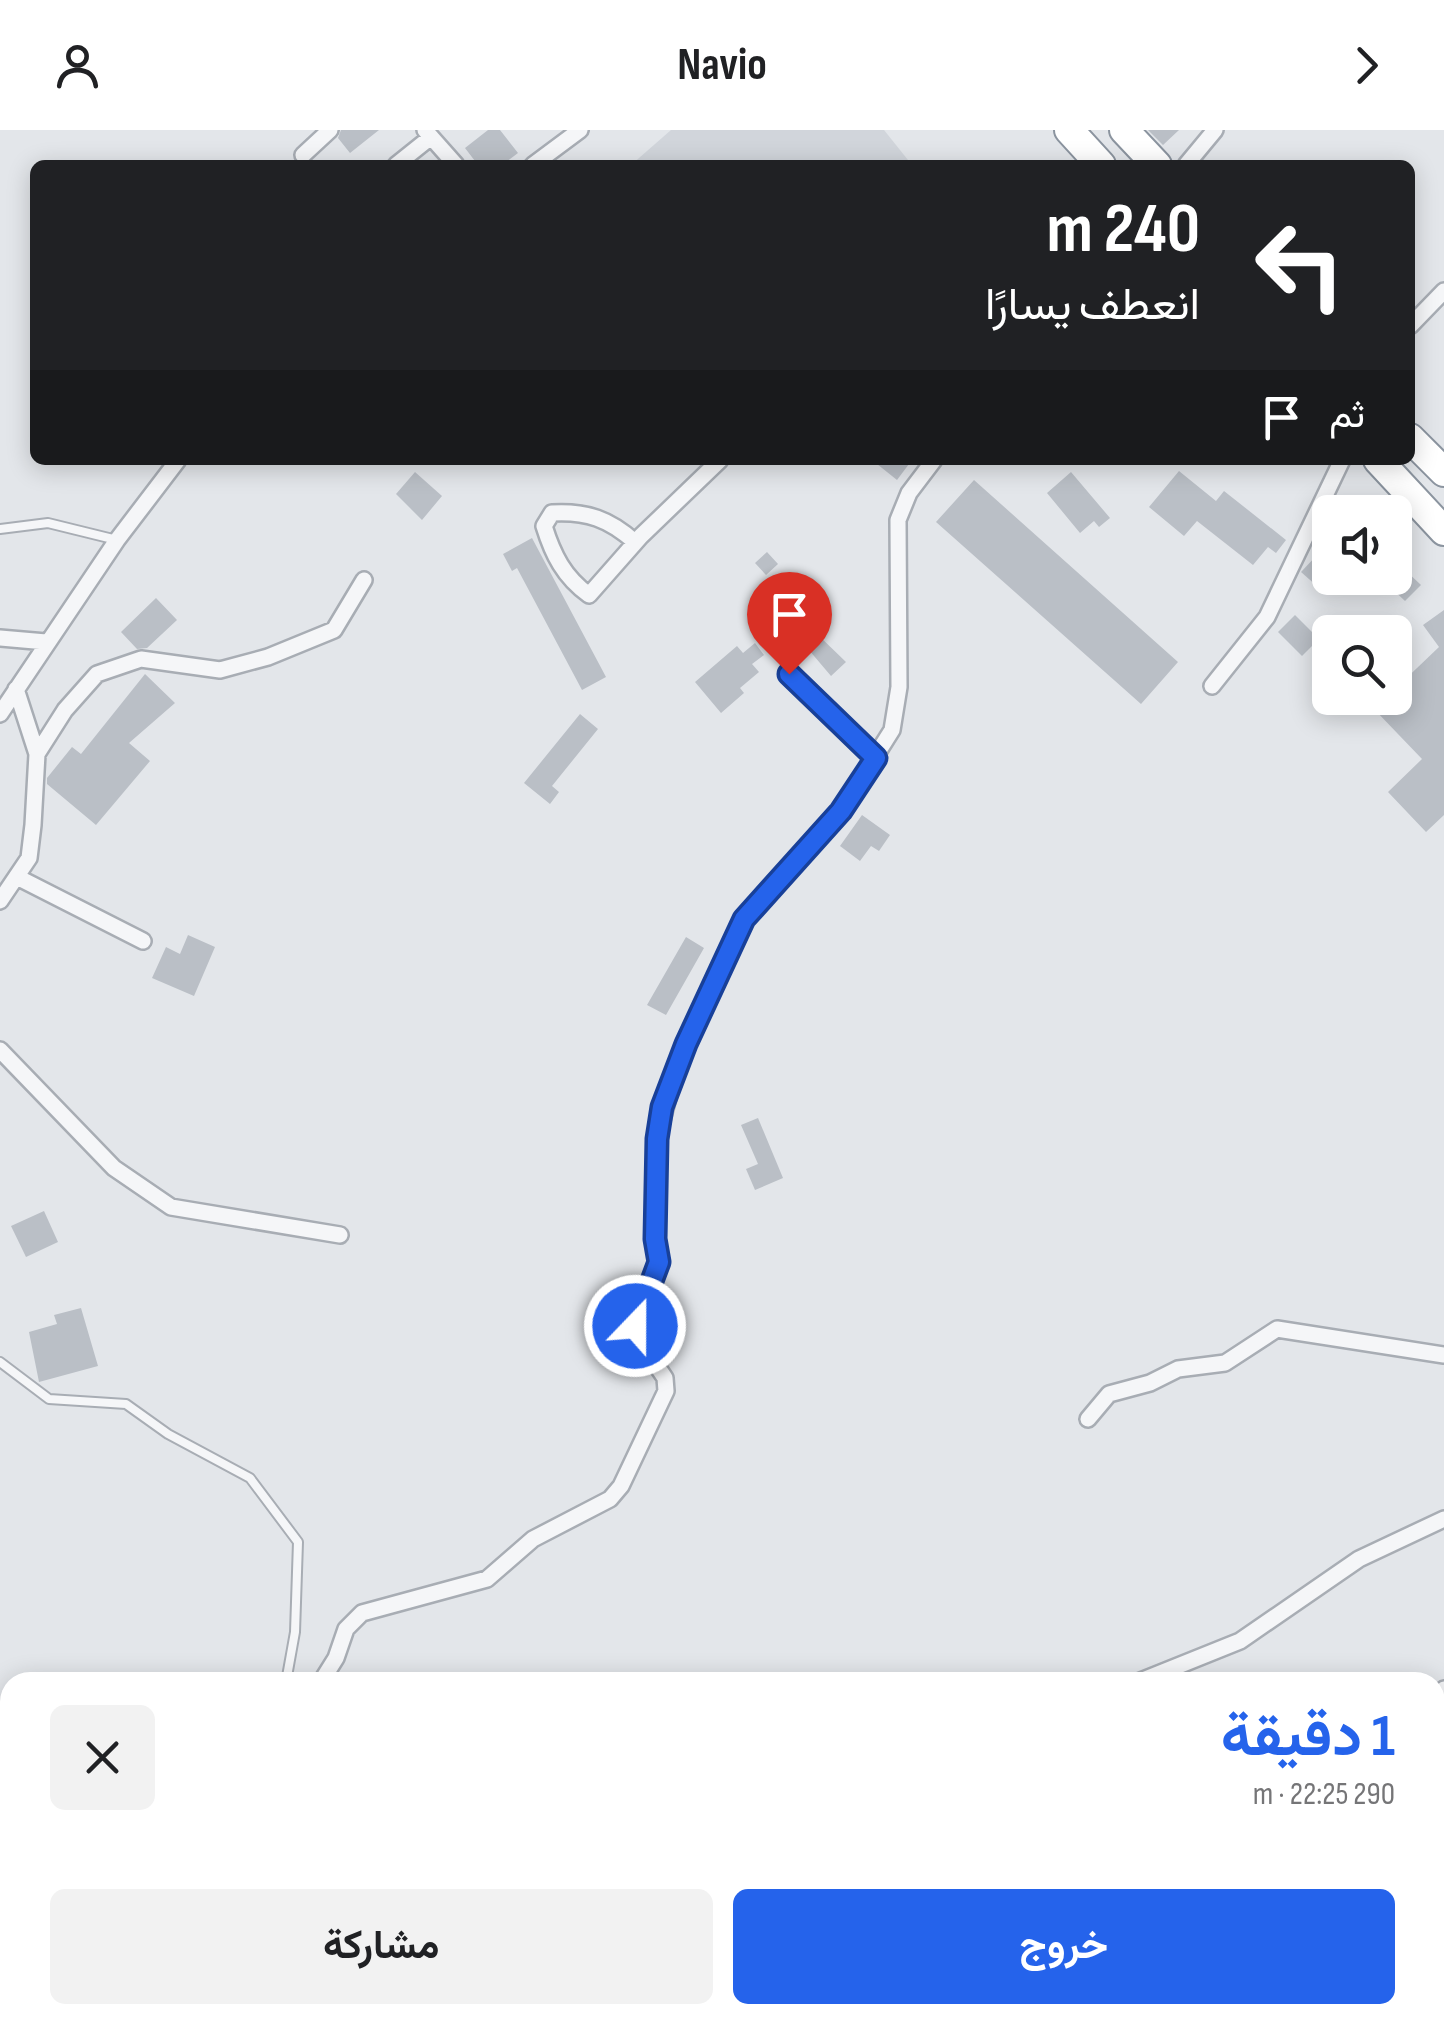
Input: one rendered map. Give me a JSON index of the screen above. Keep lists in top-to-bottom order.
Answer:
{
  "page": {
    "header": "Navio",
    "turn": ["240 m", "انعطف يسارًا"],
    "then": "ثم",
    "heading": ["1 دقيقة", "290 m · 22:25"],
    "buttons": ["خروج", "مشاركة"]
  }
}
